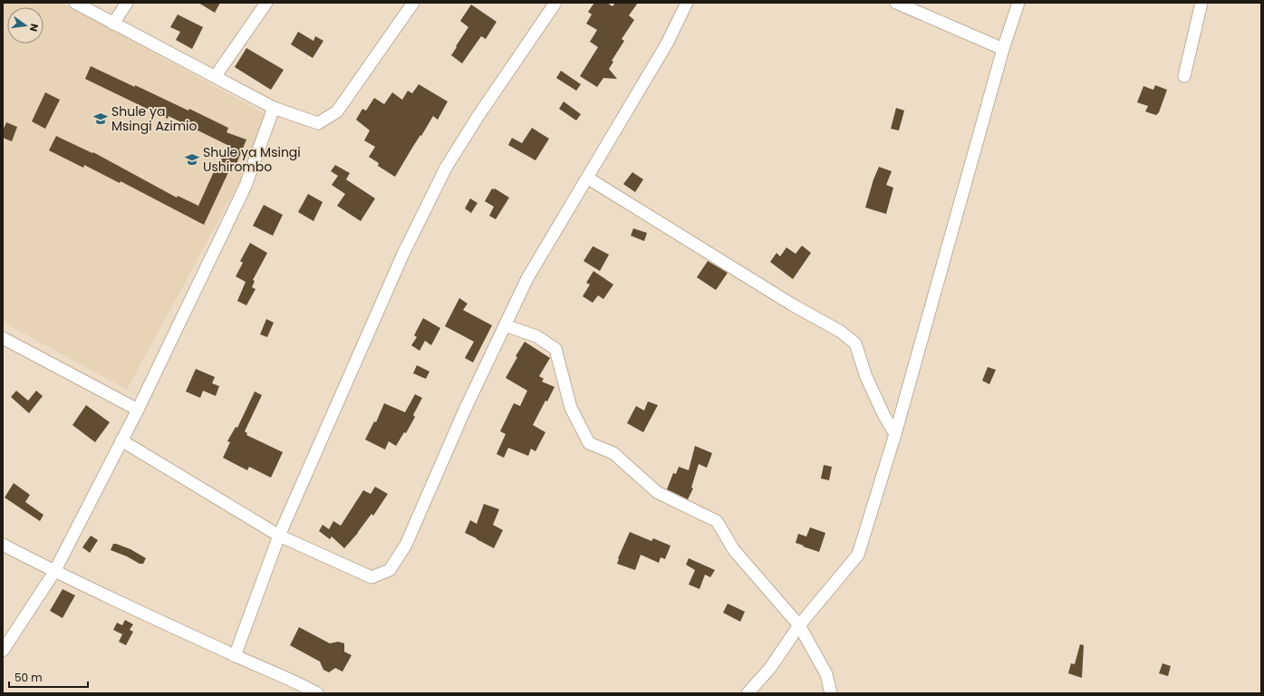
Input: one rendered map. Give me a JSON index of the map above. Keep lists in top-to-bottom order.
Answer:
{
  "places": {
    "school or university": ["Shule ya Msingi Azimio", "Shule ya Msingi Ushirombo"]
  },
  "scale_bar": "50 m",
  "north": "right"
}
